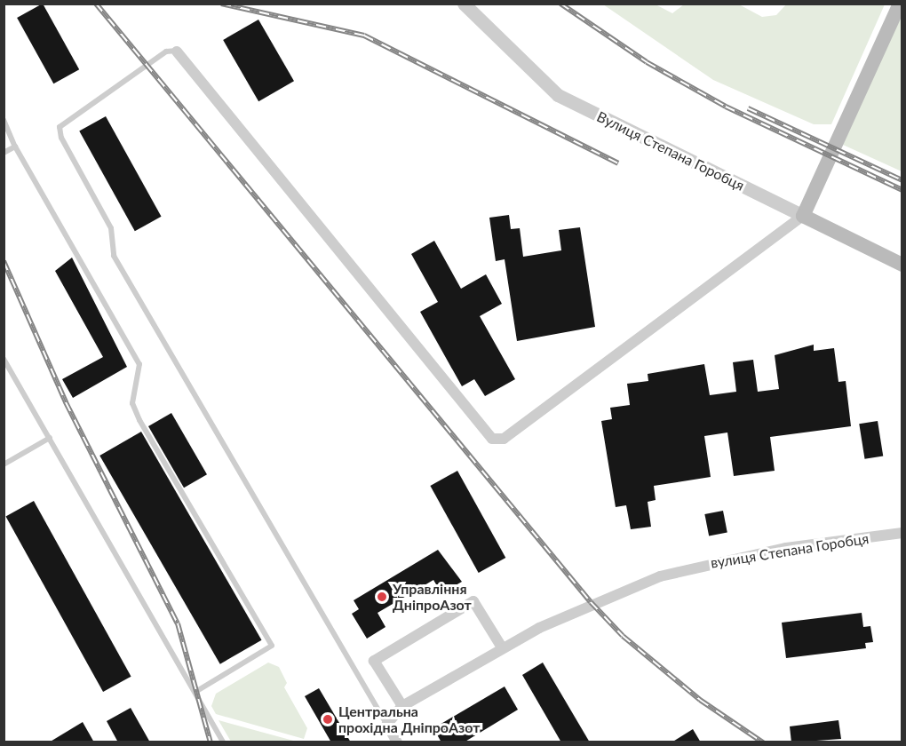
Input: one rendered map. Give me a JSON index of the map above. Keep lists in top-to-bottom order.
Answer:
{
  "streets": {
    "main road": ["Вулиця Степана Горобця"],
    "street": ["вулиця Степана Горобця"]
  },
  "places": ["Управління ДніпроАзот", "Центральна прохідна ДніпроАзот"]
}
